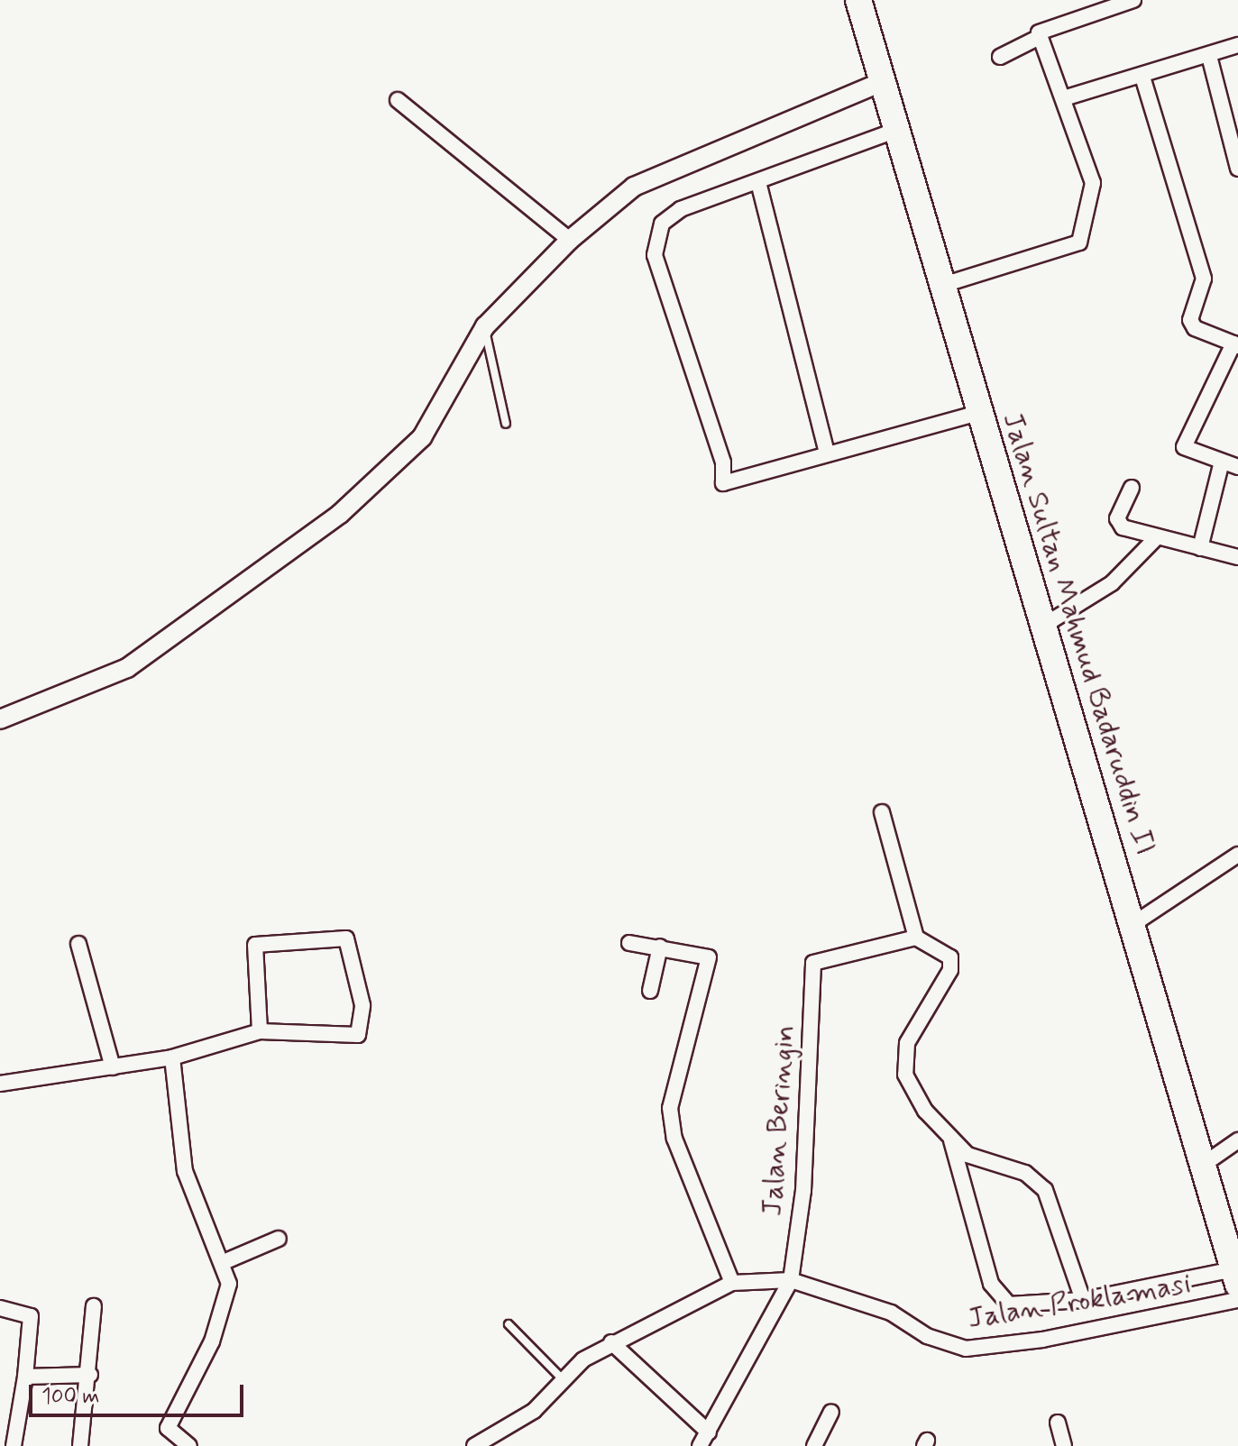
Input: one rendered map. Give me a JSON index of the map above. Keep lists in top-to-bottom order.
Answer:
{
  "streets": {
    "highway": ["Jalan Sultan Mahmud Badaruddin II"],
    "street": ["Jalan Beringin", "Jalan Proklamasi"]
  },
  "crossings": [
    ["Jalan Beringin", "Jalan Proklamasi"]
  ],
  "scale_bar": "100 m"
}
